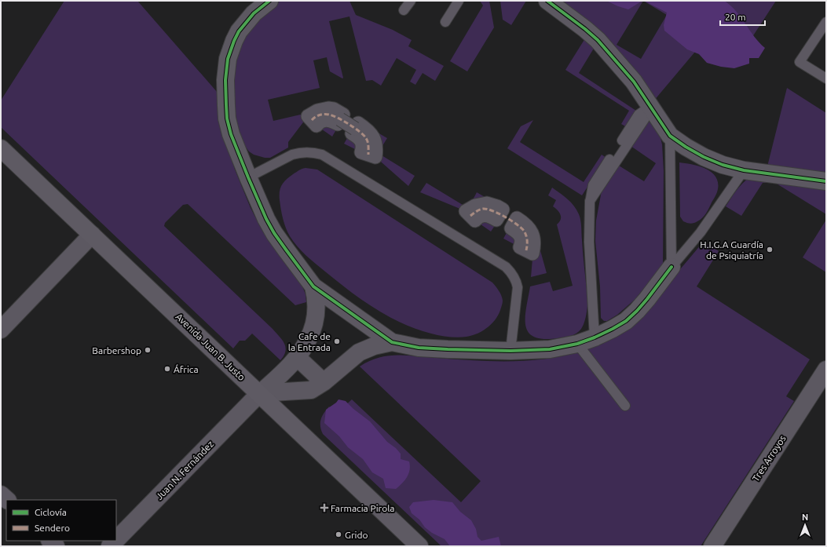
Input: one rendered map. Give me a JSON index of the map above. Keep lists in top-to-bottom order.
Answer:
{
  "streets": {
    "main road": ["Avenida Juan B. Justo"],
    "street": ["Tres Arroyos", "Juan N. Fernández"]
  },
  "crossings": [
    ["Avenida Juan B. Justo", "Juan N. Fernández"]
  ],
  "places": {
    "other": [
      "H.I.G.A Guardía de Psiquiatría",
      "Cafe de la Entrada",
      "Barbershop",
      "África",
      "Grido"
    ],
    "health": ["Farmacia Pirola"]
  },
  "legend": ["Ciclovía", "Sendero"],
  "scale_bar": "20 m",
  "north": "top"
}
